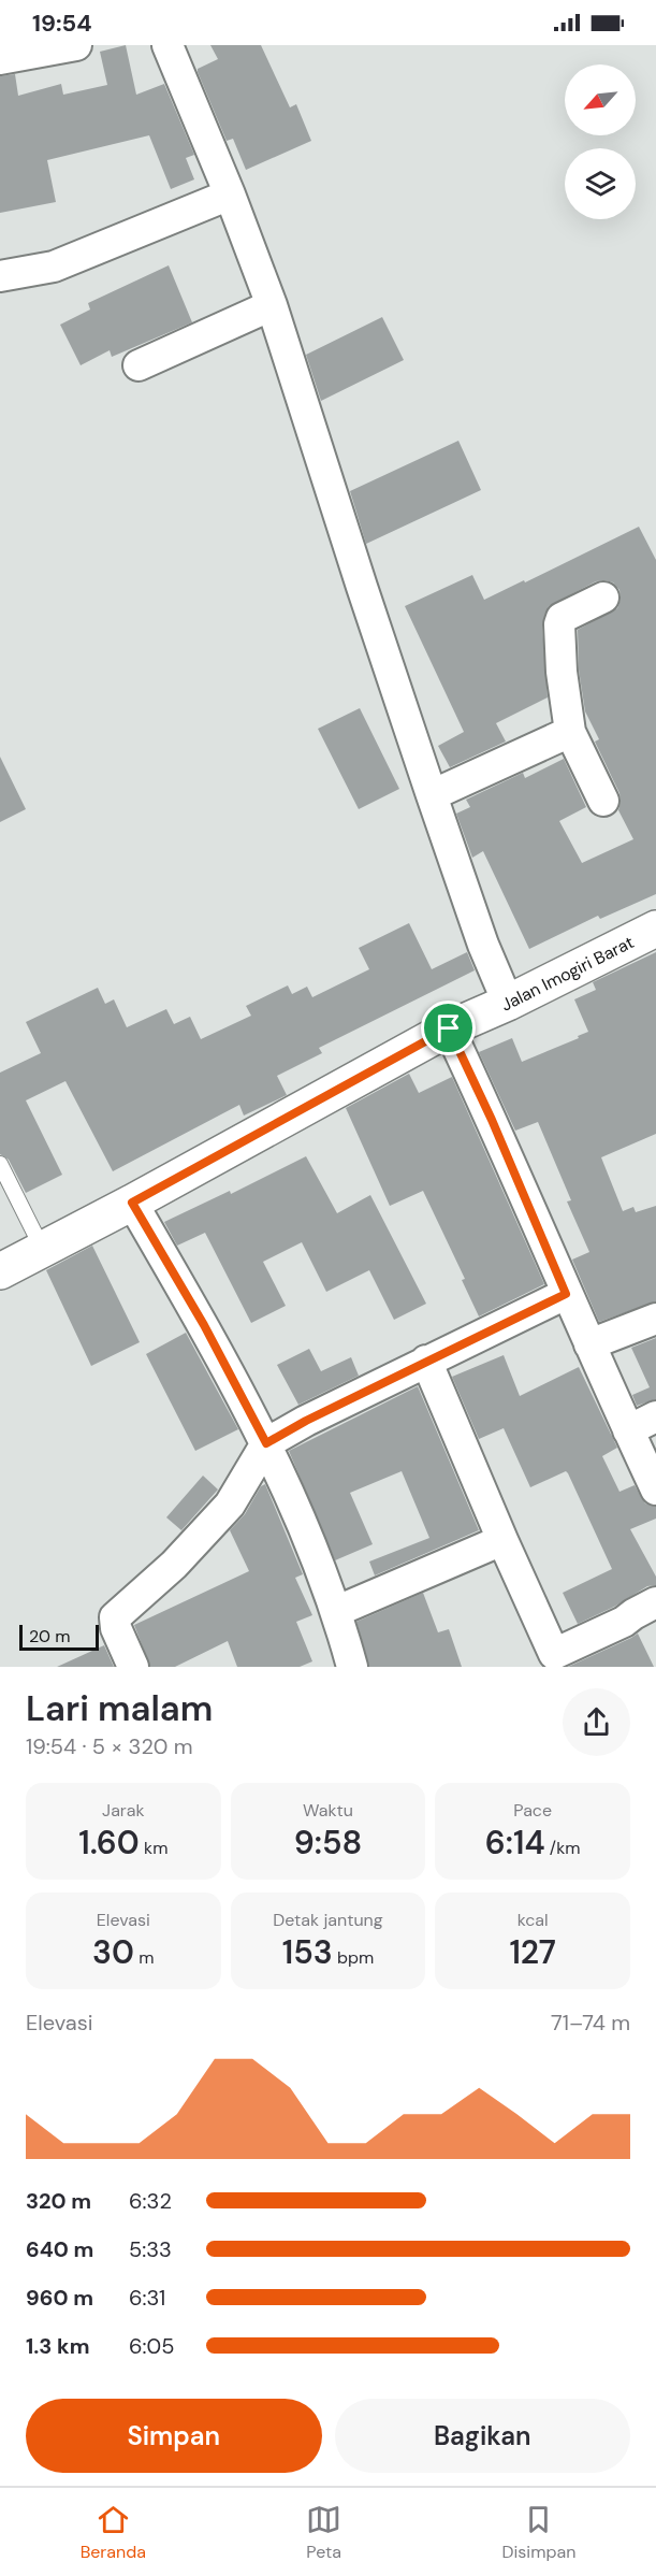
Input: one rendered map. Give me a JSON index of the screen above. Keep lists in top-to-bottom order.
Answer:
{
  "streets": {
    "main road": ["Jalan Imogiri Barat"]
  },
  "scale_bar": "20 m",
  "north": "bottom left",
  "page": {
    "status": "19:54",
    "scale": "20 m",
    "heading": ["Lari malam", "19:54 · 5 × 320 m"],
    "stats": [
      ["Jarak", "1.60 km"],
      ["Waktu", "9:58"],
      ["Pace", "6:14 /km"],
      ["Elevasi", "30 m"],
      ["Detak jantung", "153 bpm"],
      ["kcal", "127"]
    ],
    "chart": ["Elevasi", "71–74 m"],
    "list": [
      {
        "name": "320 m",
        "note": "6:32"
      },
      {
        "name": "640 m",
        "note": "5:33"
      },
      {
        "name": "960 m",
        "note": "6:31"
      },
      {
        "name": "1.3 km",
        "note": "6:05"
      }
    ],
    "buttons": ["Simpan", "Bagikan"],
    "tabs": ["Beranda", "Peta", "Disimpan"]
  }
}
